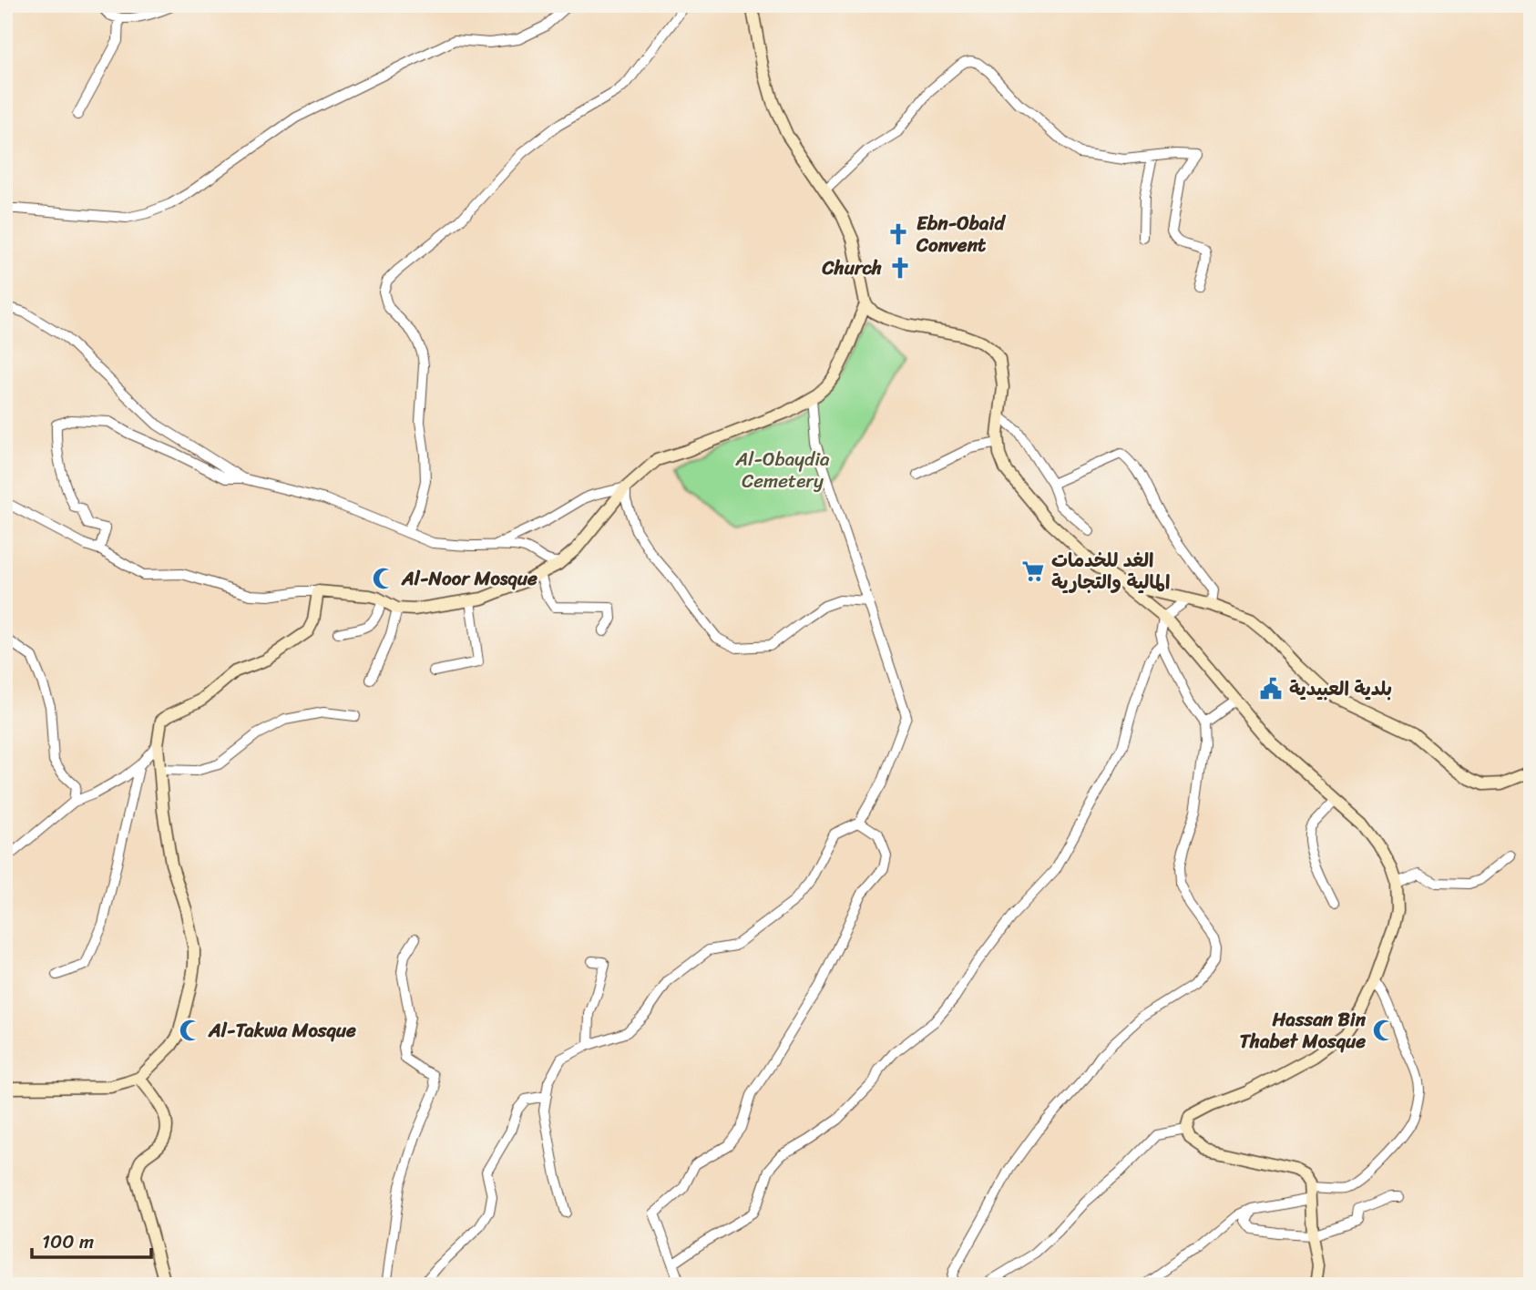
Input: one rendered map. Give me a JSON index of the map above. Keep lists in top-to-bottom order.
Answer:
{
  "parks": ["Al-Obaydia Cemetery"],
  "places": {
    "church": ["Ebn-Obaid Convent", "Church"],
    "supermarket": ["الغد للخدمات المالية والتجارية"],
    "mosque": ["Al-Noor Mosque", "Al-Takwa Mosque", "Hassan Bin Thabet Mosque"],
    "public building": ["بلدية العبيدية"]
  },
  "scale_bar": "100 m"
}
